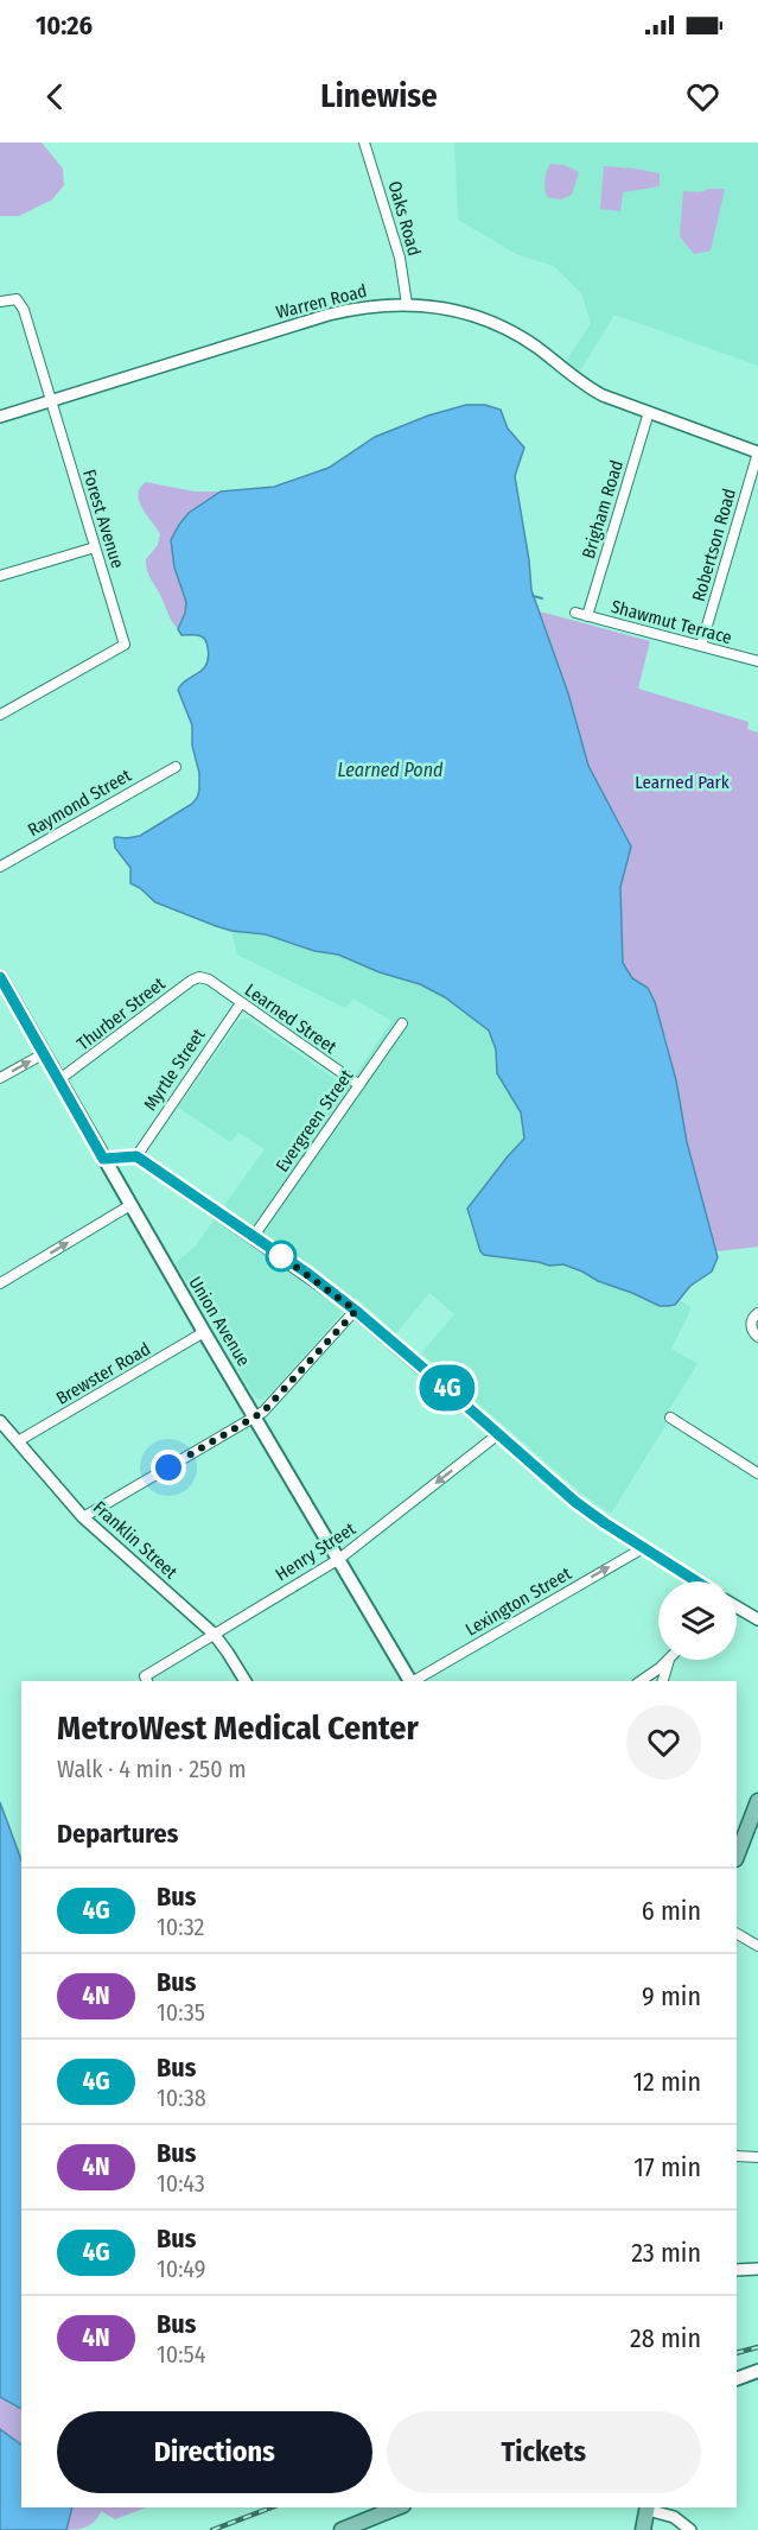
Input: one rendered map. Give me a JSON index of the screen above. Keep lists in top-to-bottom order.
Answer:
{
  "streets": {
    "main road": ["Union Avenue"],
    "street": [
      "Oaks Road",
      "Warren Road",
      "Brigham Road",
      "Forest Avenue",
      "Robertson Road",
      "Shawmut Terrace",
      "Raymond Street",
      "Thurber Street",
      "Learned Street",
      "Myrtle Street",
      "Evergreen Street",
      "Brewster Road",
      "Franklin Street",
      "Henry Street",
      "Lexington Street"
    ]
  },
  "crossings": [
    ["Oaks Road", "Warren Road"],
    ["Warren Road", "Brigham Road"],
    ["Warren Road", "Forest Avenue"],
    ["Warren Road", "Robertson Road"],
    ["Brigham Road", "Shawmut Terrace"],
    ["Robertson Road", "Shawmut Terrace"],
    ["Thurber Street", "Learned Street"],
    ["Thurber Street", "Union Avenue"],
    ["Learned Street", "Myrtle Street"],
    ["Learned Street", "Evergreen Street"],
    ["Union Avenue", "Brewster Road"],
    ["Union Avenue", "Henry Street"],
    ["Brewster Road", "Franklin Street"],
    ["Franklin Street", "Henry Street"]
  ],
  "one_way": ["Henry Street", "Lexington Street"],
  "water": ["Learned Pond"],
  "parks": ["Learned Park"],
  "lines": ["bus line 4G"],
  "page": {
    "status": "10:26",
    "header": "Linewise",
    "on_map": "4G",
    "heading": [
      ["MetroWest Medical Center", "Walk · 4 min · 250 m"],
      "Departures"
    ],
    "list": [
      {
        "mark": "4G",
        "name": "Bus",
        "note": "10:32",
        "value": "6 min"
      },
      {
        "mark": "4N",
        "name": "Bus",
        "note": "10:35",
        "value": "9 min"
      },
      {
        "mark": "4G",
        "name": "Bus",
        "note": "10:38",
        "value": "12 min"
      },
      {
        "mark": "4N",
        "name": "Bus",
        "note": "10:43",
        "value": "17 min"
      },
      {
        "mark": "4G",
        "name": "Bus",
        "note": "10:49",
        "value": "23 min"
      },
      {
        "mark": "4N",
        "name": "Bus",
        "note": "10:54",
        "value": "28 min"
      }
    ],
    "buttons": ["Directions", "Tickets"]
  }
}
